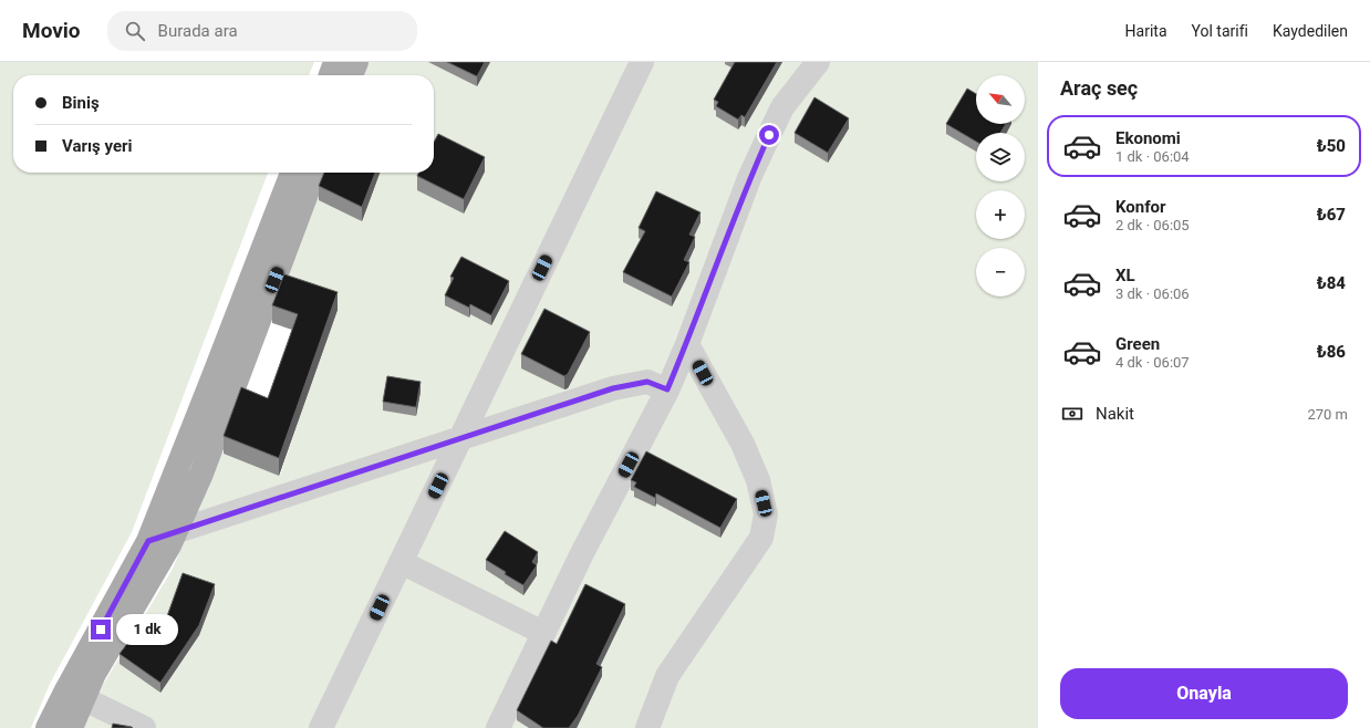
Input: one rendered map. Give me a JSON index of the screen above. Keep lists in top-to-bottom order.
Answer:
{
  "north": "top left",
  "page": {
    "header": "Movio",
    "search": "Burada ara",
    "nav": ["Harita", "Yol tarifi", "Kaydedilen"],
    "heading": "Araç seç",
    "map_buttons": ["+", "−"],
    "banner": ["Biniş", "Varış yeri"],
    "list": [
      {
        "name": "Ekonomi",
        "note": "1 dk · 06:04",
        "value": "₺50"
      },
      {
        "name": "Konfor",
        "note": "2 dk · 06:05",
        "value": "₺67"
      },
      {
        "name": "XL",
        "note": "3 dk · 06:06",
        "value": "₺84"
      },
      {
        "name": "Green",
        "note": "4 dk · 06:07",
        "value": "₺86"
      }
    ],
    "pay": ["Nakit", "270 m"],
    "bubble": "1 dk",
    "buttons": "Onayla"
  }
}
